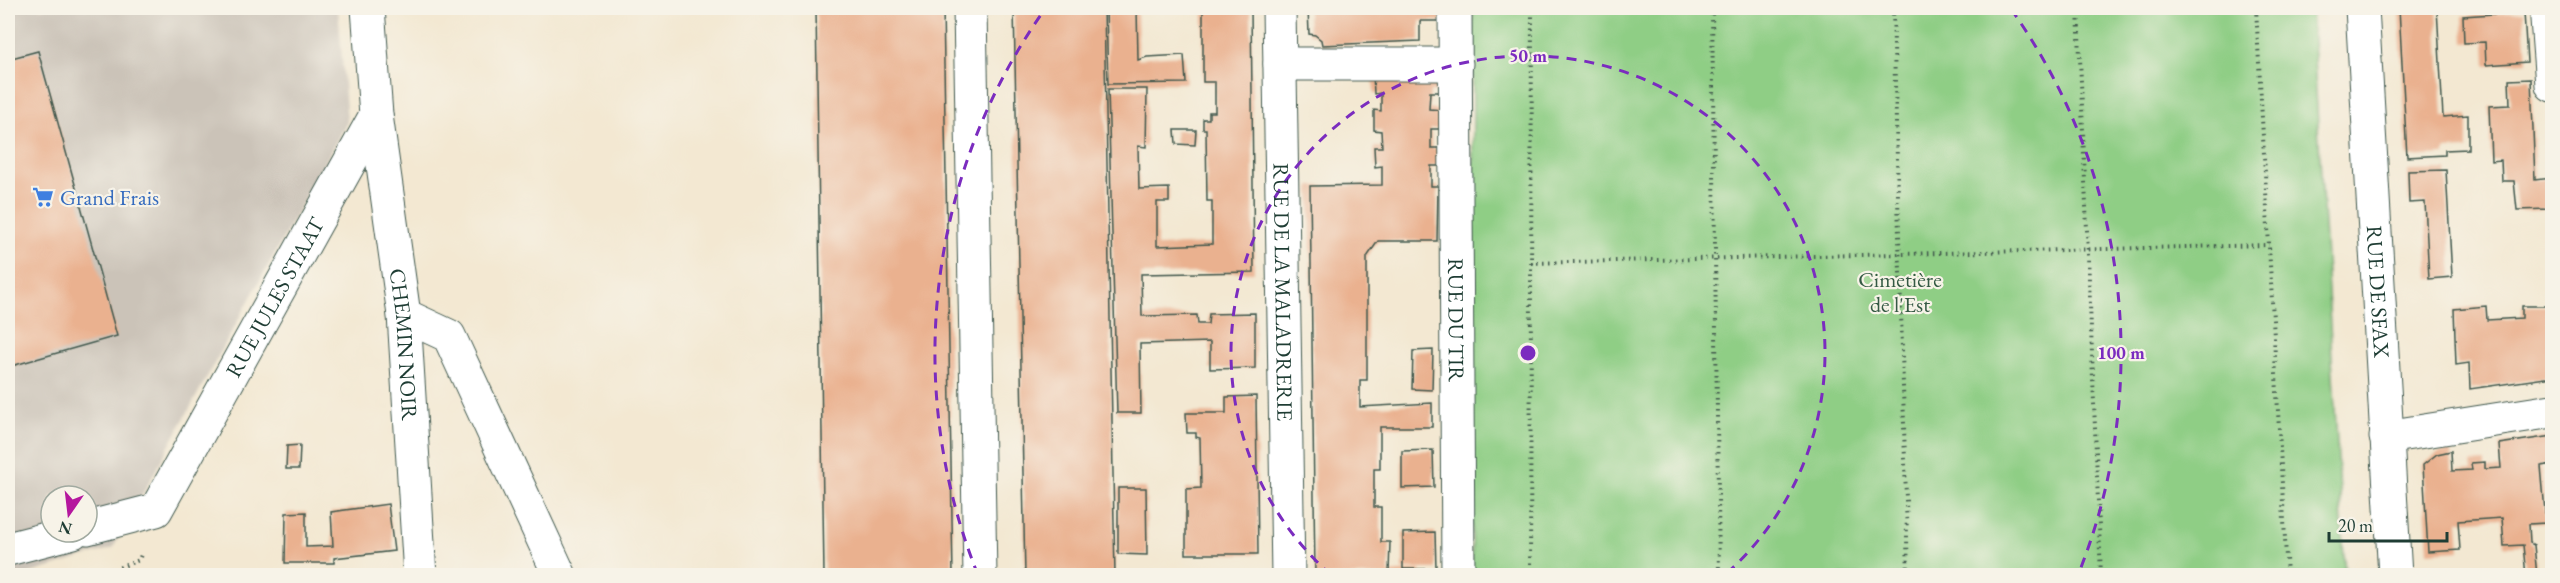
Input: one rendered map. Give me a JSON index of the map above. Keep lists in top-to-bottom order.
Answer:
{
  "streets": {
    "street": [
      "RUE DE LA MALADRERIE",
      "RUE DE SFAX",
      "RUE JULES STAAT",
      "RUE DU TIR",
      "CHEMIN NOIR"
    ]
  },
  "crossings": [
    ["RUE JULES STAAT", "CHEMIN NOIR"]
  ],
  "parks": ["Cimetière de l'Est"],
  "places": {
    "supermarket": ["Grand Frais"]
  },
  "scale_bar": "20 m",
  "north": "bottom",
  "rings": ["50 m", "100 m"]
}
